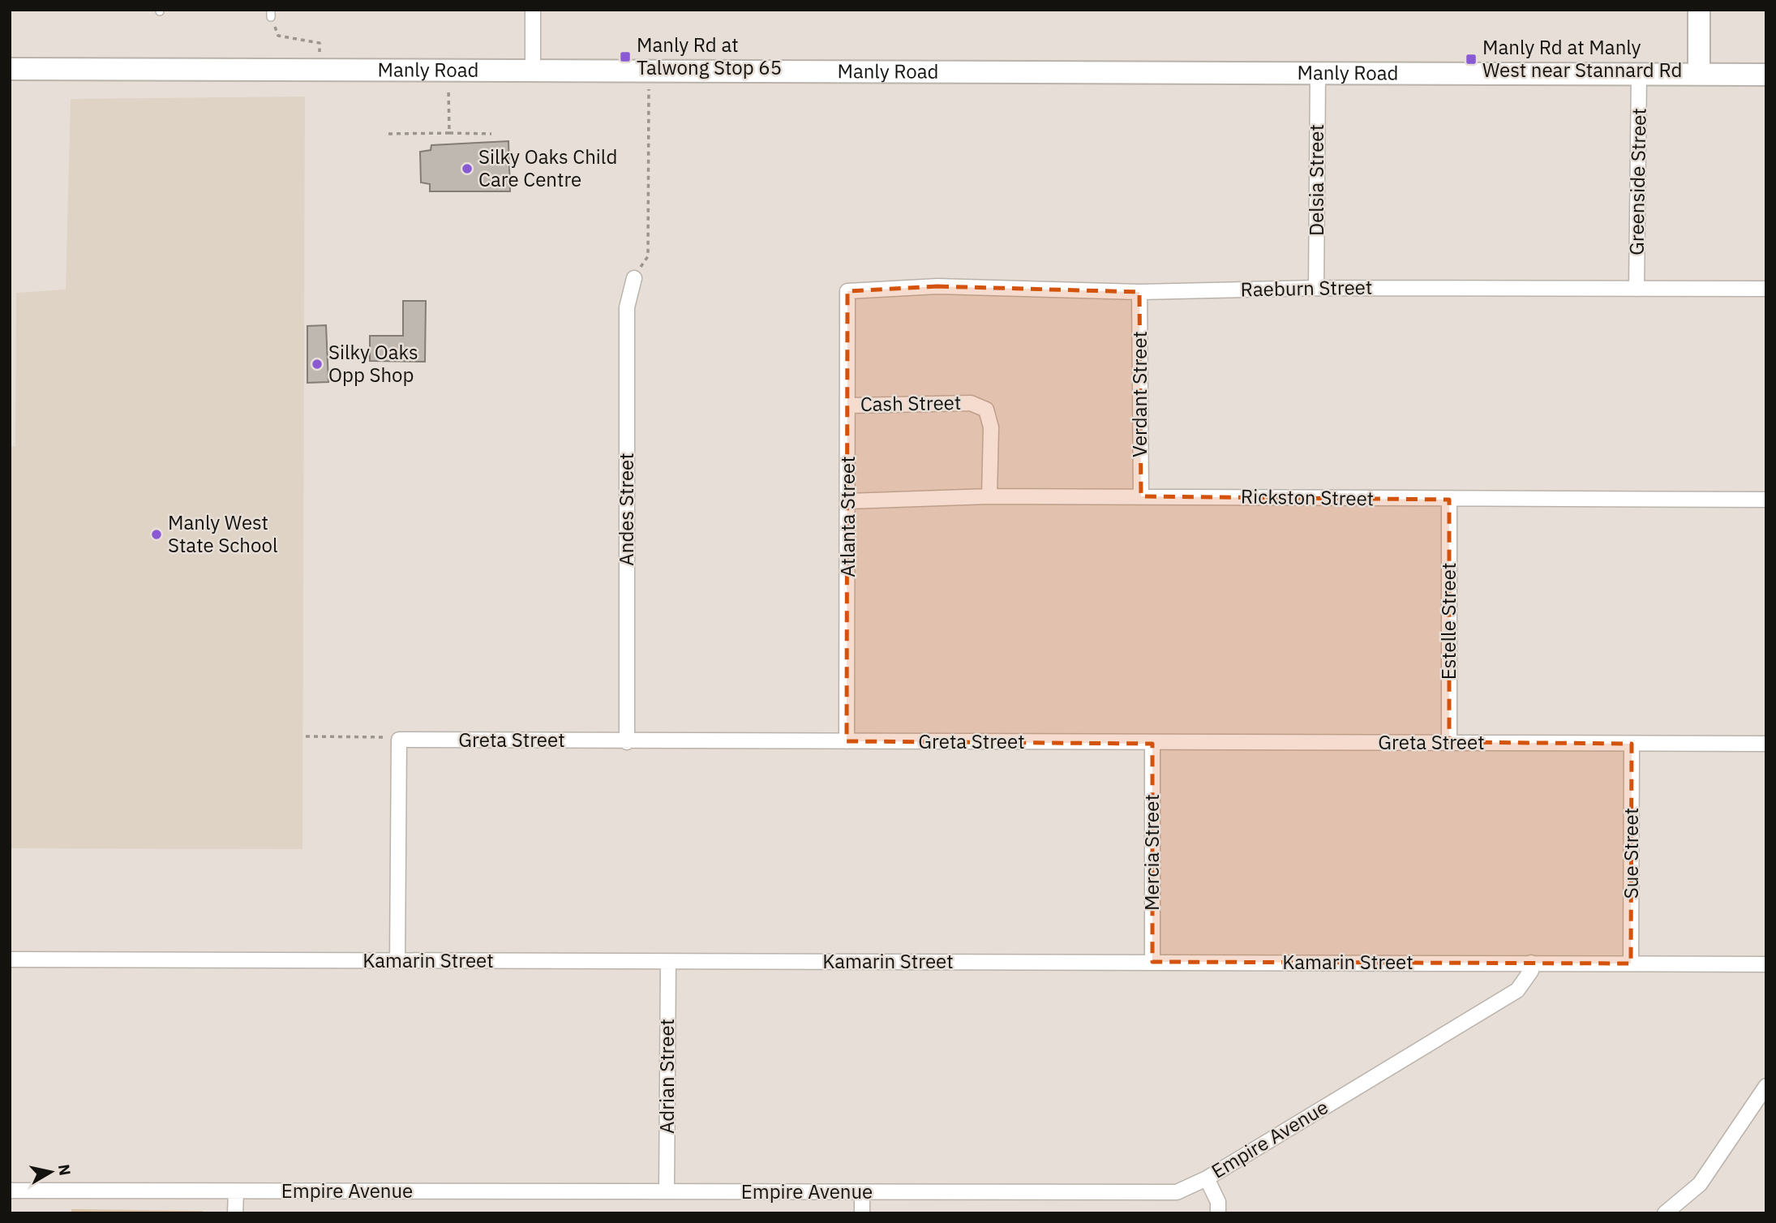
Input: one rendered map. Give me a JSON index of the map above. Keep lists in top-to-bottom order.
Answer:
{
  "streets": {
    "main road": ["Manly Road"],
    "street": [
      "Delsia Street",
      "Greenside Street",
      "Raeburn Street",
      "Verdant Street",
      "Cash Street",
      "Rickston Street",
      "Andes Street",
      "Atlanta Street",
      "Estelle Street",
      "Greta Street",
      "Mercia Street",
      "Sue Street",
      "Kamarin Street",
      "Adrian Street",
      "Empire Avenue"
    ]
  },
  "crossings": [
    ["Manly Road", "Delsia Street"],
    ["Manly Road", "Greenside Street"],
    ["Delsia Street", "Raeburn Street"],
    ["Greenside Street", "Raeburn Street"],
    ["Raeburn Street", "Verdant Street"],
    ["Raeburn Street", "Atlanta Street"],
    ["Verdant Street", "Rickston Street"],
    ["Cash Street", "Rickston Street"],
    ["Cash Street", "Atlanta Street"],
    ["Rickston Street", "Atlanta Street"],
    ["Rickston Street", "Estelle Street"],
    ["Andes Street", "Greta Street"],
    ["Atlanta Street", "Greta Street"],
    ["Estelle Street", "Greta Street"],
    ["Greta Street", "Mercia Street"],
    ["Greta Street", "Sue Street"],
    ["Mercia Street", "Kamarin Street"],
    ["Sue Street", "Kamarin Street"],
    ["Kamarin Street", "Adrian Street"],
    ["Kamarin Street", "Empire Avenue"],
    ["Adrian Street", "Empire Avenue"]
  ],
  "places": {
    "transit": ["Manly Rd at Talwong Stop 65", "Manly Rd at Manly West near Stannard Rd"],
    "other": ["Silky Oaks Child Care Centre", "Silky Oaks Opp Shop", "Manly West State School"]
  },
  "north": "right"
}
